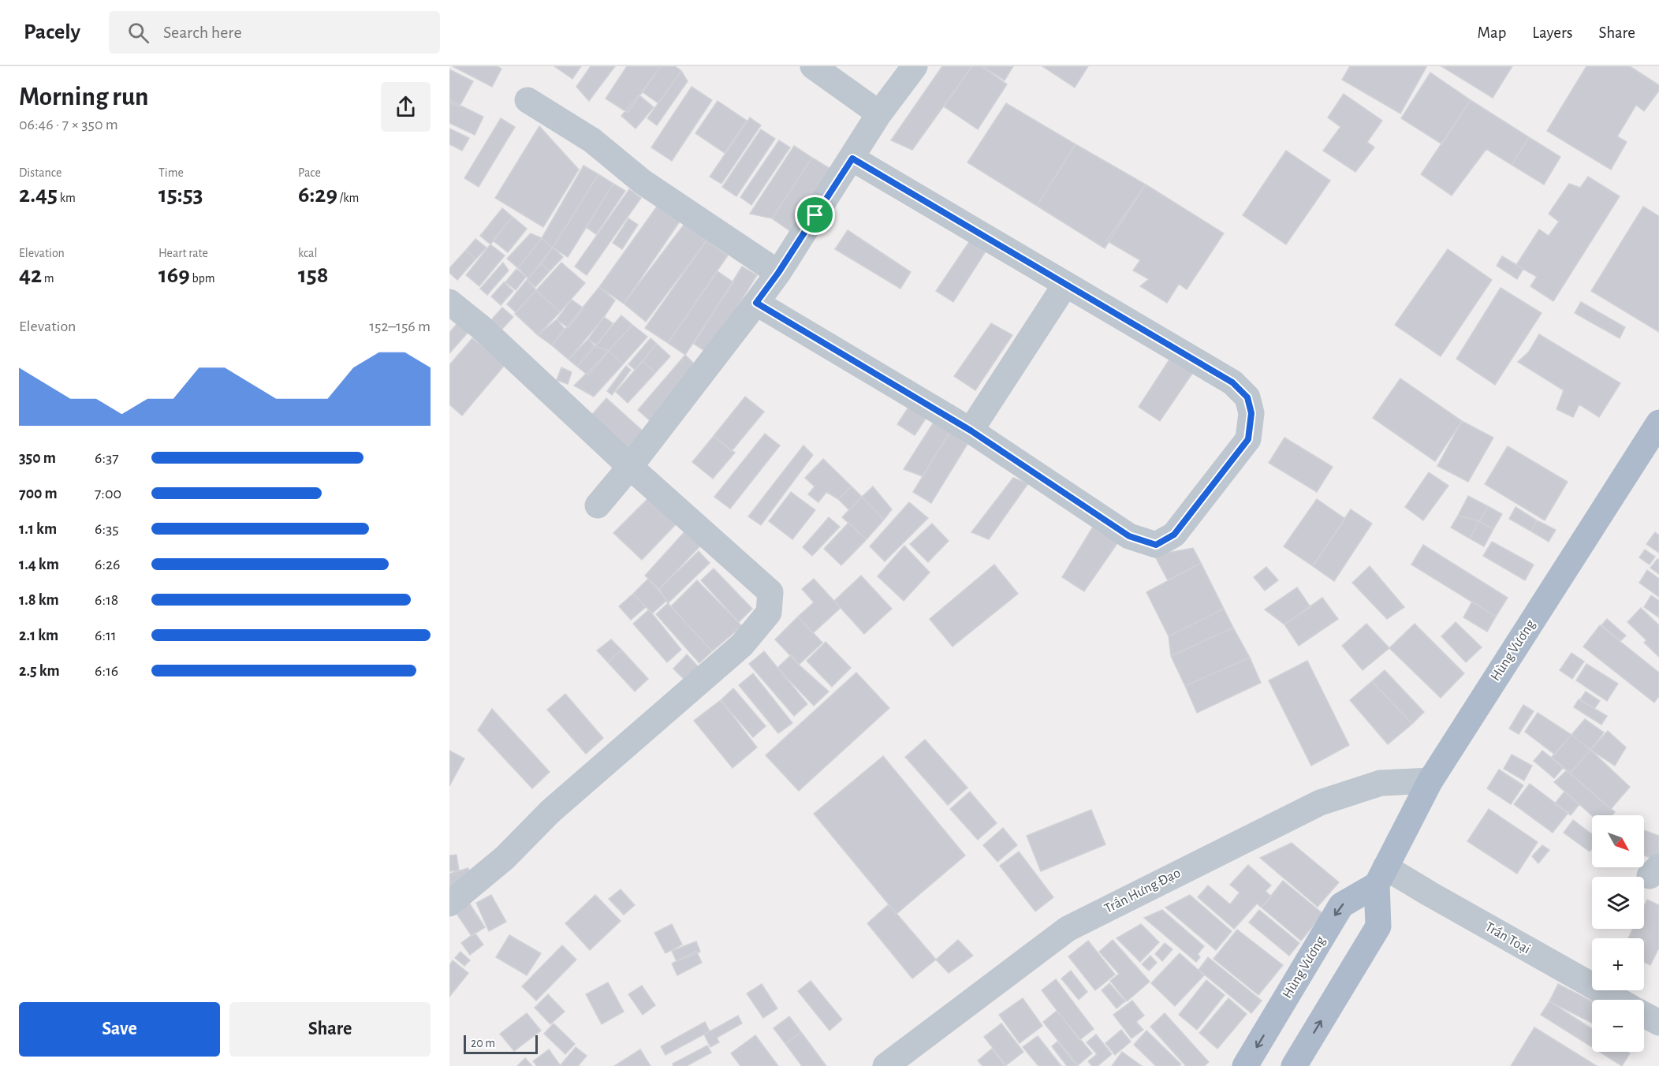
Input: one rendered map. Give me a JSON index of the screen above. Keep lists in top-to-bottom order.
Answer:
{
  "streets": {
    "main road": ["Hùng Vương"],
    "street": ["Trần Hưng Đạo", "Trần Toại"]
  },
  "crossings": [
    ["Hùng Vương", "Trần Hưng Đạo"],
    ["Hùng Vương", "Trần Toại"]
  ],
  "scale_bar": "20 m",
  "north": "bottom right",
  "page": {
    "header": "Pacely",
    "search": "Search here",
    "nav": ["Map", "Layers", "Share"],
    "heading": ["Morning run", "06:46 · 7 × 350 m"],
    "stats": [
      ["Distance", "2.45 km"],
      ["Time", "15:53"],
      ["Pace", "6:29 /km"],
      ["Elevation", "42 m"],
      ["Heart rate", "169 bpm"],
      ["kcal", "158"]
    ],
    "chart": ["Elevation", "152–156 m"],
    "list": [
      {
        "name": "350 m",
        "note": "6:37"
      },
      {
        "name": "700 m",
        "note": "7:00"
      },
      {
        "name": "1.1 km",
        "note": "6:35"
      },
      {
        "name": "1.4 km",
        "note": "6:26"
      },
      {
        "name": "1.8 km",
        "note": "6:18"
      },
      {
        "name": "2.1 km",
        "note": "6:11"
      },
      {
        "name": "2.5 km",
        "note": "6:16"
      }
    ],
    "map_buttons": ["+", "−"],
    "buttons": ["Save", "Share"],
    "scale": "20 m"
  }
}
